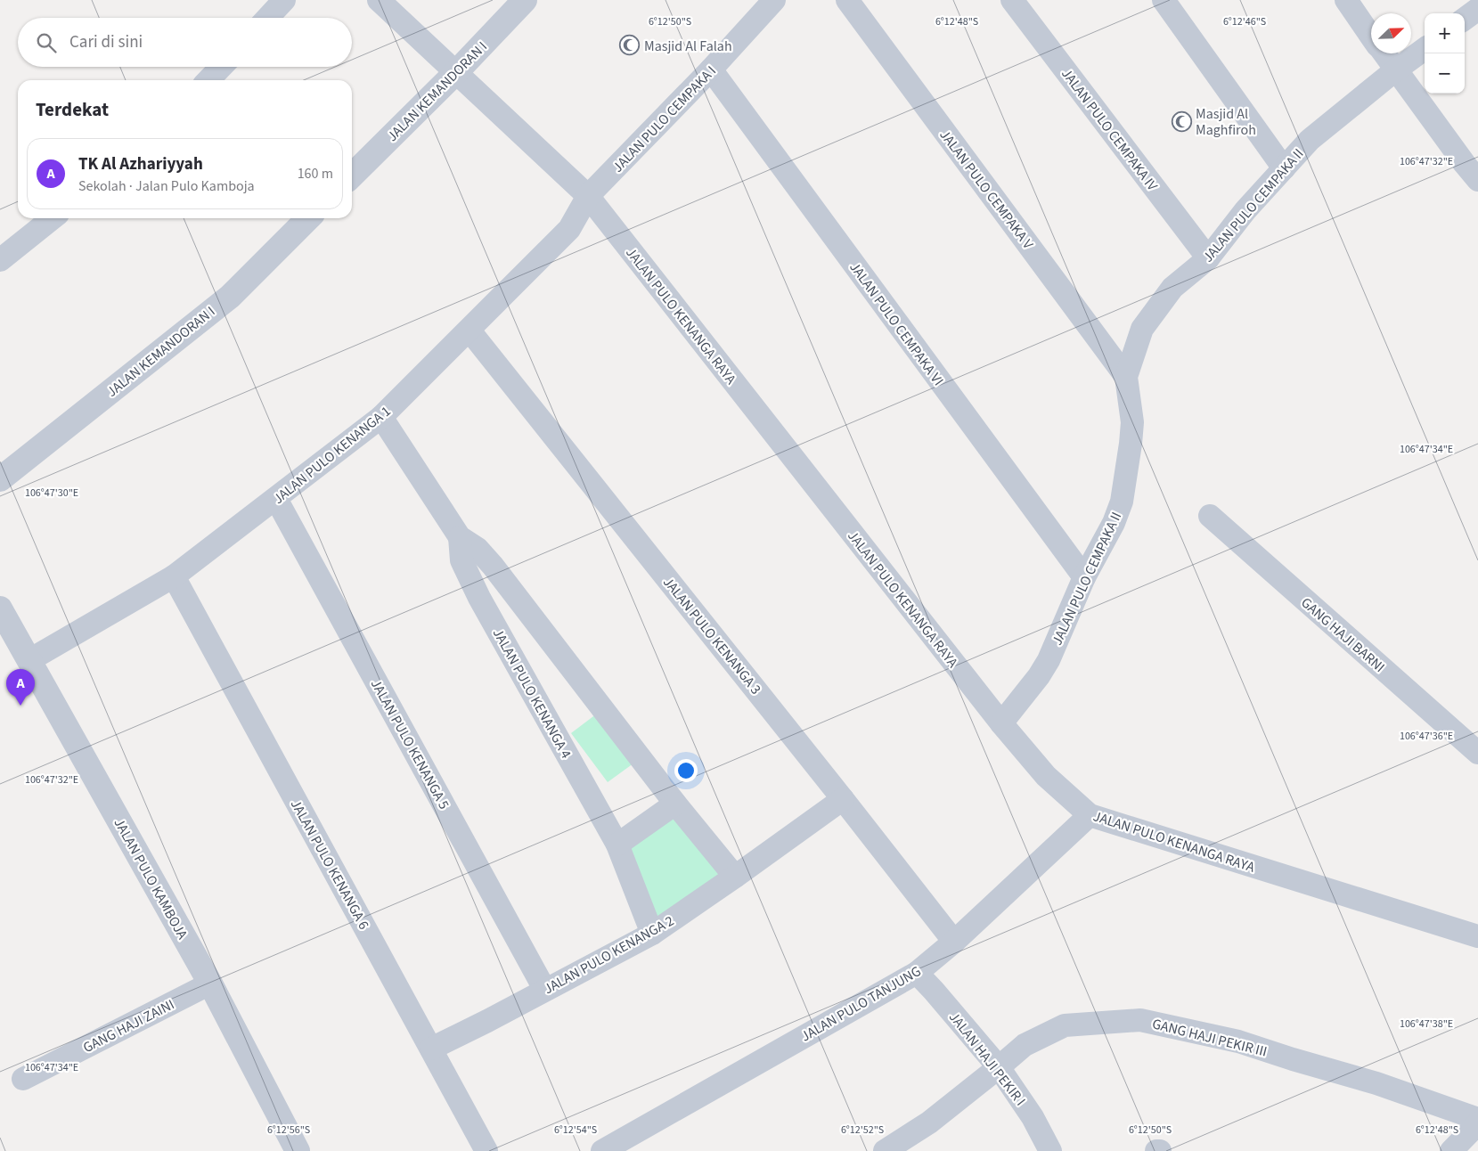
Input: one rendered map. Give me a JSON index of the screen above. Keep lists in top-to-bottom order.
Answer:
{
  "streets": {
    "street": [
      "JALAN KEMANDORAN I",
      "JALAN PULO CEMPAKA I",
      "JALAN PULO CEMPAKA IV",
      "JALAN PULO CEMPAKA V",
      "JALAN PULO CEMPAKA II",
      "JALAN PULO KENANGA RAYA",
      "JALAN PULO CEMPAKA VI",
      "JALAN PULO KENANGA 1",
      "GANG HAJI BARNI",
      "JALAN PULO KENANGA 3",
      "JALAN PULO KENANGA 4",
      "JALAN PULO KENANGA 5",
      "JALAN PULO KENANGA 6",
      "JALAN PULO KAMBOJA",
      "JALAN PULO KENANGA 2",
      "JALAN PULO TANJUNG",
      "GANG HAJI ZAINI",
      "GANG HAJI PEKIR III",
      "JALAN HAJI PEKIR I"
    ]
  },
  "crossings": [
    ["JALAN KEMANDORAN I", "JALAN PULO KENANGA RAYA"],
    ["JALAN PULO CEMPAKA I", "JALAN PULO KENANGA RAYA"],
    ["JALAN PULO CEMPAKA I", "JALAN PULO CEMPAKA VI"],
    ["JALAN PULO CEMPAKA I", "JALAN PULO KENANGA 1"],
    ["JALAN PULO CEMPAKA IV", "JALAN PULO CEMPAKA II"],
    ["JALAN PULO CEMPAKA V", "JALAN PULO CEMPAKA II"],
    ["JALAN PULO CEMPAKA II", "JALAN PULO KENANGA RAYA"],
    ["JALAN PULO CEMPAKA II", "JALAN PULO CEMPAKA VI"],
    ["JALAN PULO KENANGA RAYA", "JALAN PULO KENANGA 1"],
    ["JALAN PULO KENANGA RAYA", "JALAN PULO TANJUNG"],
    ["JALAN PULO KENANGA 1", "JALAN PULO KENANGA 3"],
    ["JALAN PULO KENANGA 1", "JALAN PULO KENANGA 4"],
    ["JALAN PULO KENANGA 1", "JALAN PULO KENANGA 5"],
    ["JALAN PULO KENANGA 1", "JALAN PULO KENANGA 6"],
    ["JALAN PULO KENANGA 1", "JALAN PULO KAMBOJA"],
    ["JALAN PULO KENANGA 3", "JALAN PULO KENANGA 2"],
    ["JALAN PULO KENANGA 3", "JALAN PULO TANJUNG"],
    ["JALAN PULO KENANGA 4", "JALAN PULO KENANGA 2"],
    ["JALAN PULO KENANGA 5", "JALAN PULO KENANGA 2"],
    ["JALAN PULO KENANGA 6", "JALAN PULO KENANGA 2"],
    ["JALAN PULO KAMBOJA", "GANG HAJI ZAINI"],
    ["JALAN PULO TANJUNG", "JALAN HAJI PEKIR I"],
    ["GANG HAJI PEKIR III", "JALAN HAJI PEKIR I"]
  ],
  "places": {
    "mosque": ["Masjid Al Falah", "Masjid Al Maghfiroh"]
  },
  "north": "top right",
  "page": {
    "map_buttons": ["+", "−"],
    "search": "Cari di sini",
    "heading": "Terdekat",
    "list": [
      {
        "mark": "A",
        "name": "TK Al Azhariyyah",
        "note": "Sekolah · Jalan Pulo Kamboja",
        "value": "160 m"
      }
    ],
    "pins": "A"
  },
  "coordinates": [
    "6°12'50\"S",
    "6°12'48\"S",
    "6°12'46\"S",
    "106°47'32\"E",
    "106°47'34\"E",
    "106°47'30\"E",
    "106°47'36\"E",
    "106°47'38\"E",
    "6°12'56\"S",
    "6°12'54\"S",
    "6°12'52\"S"
  ]
}
